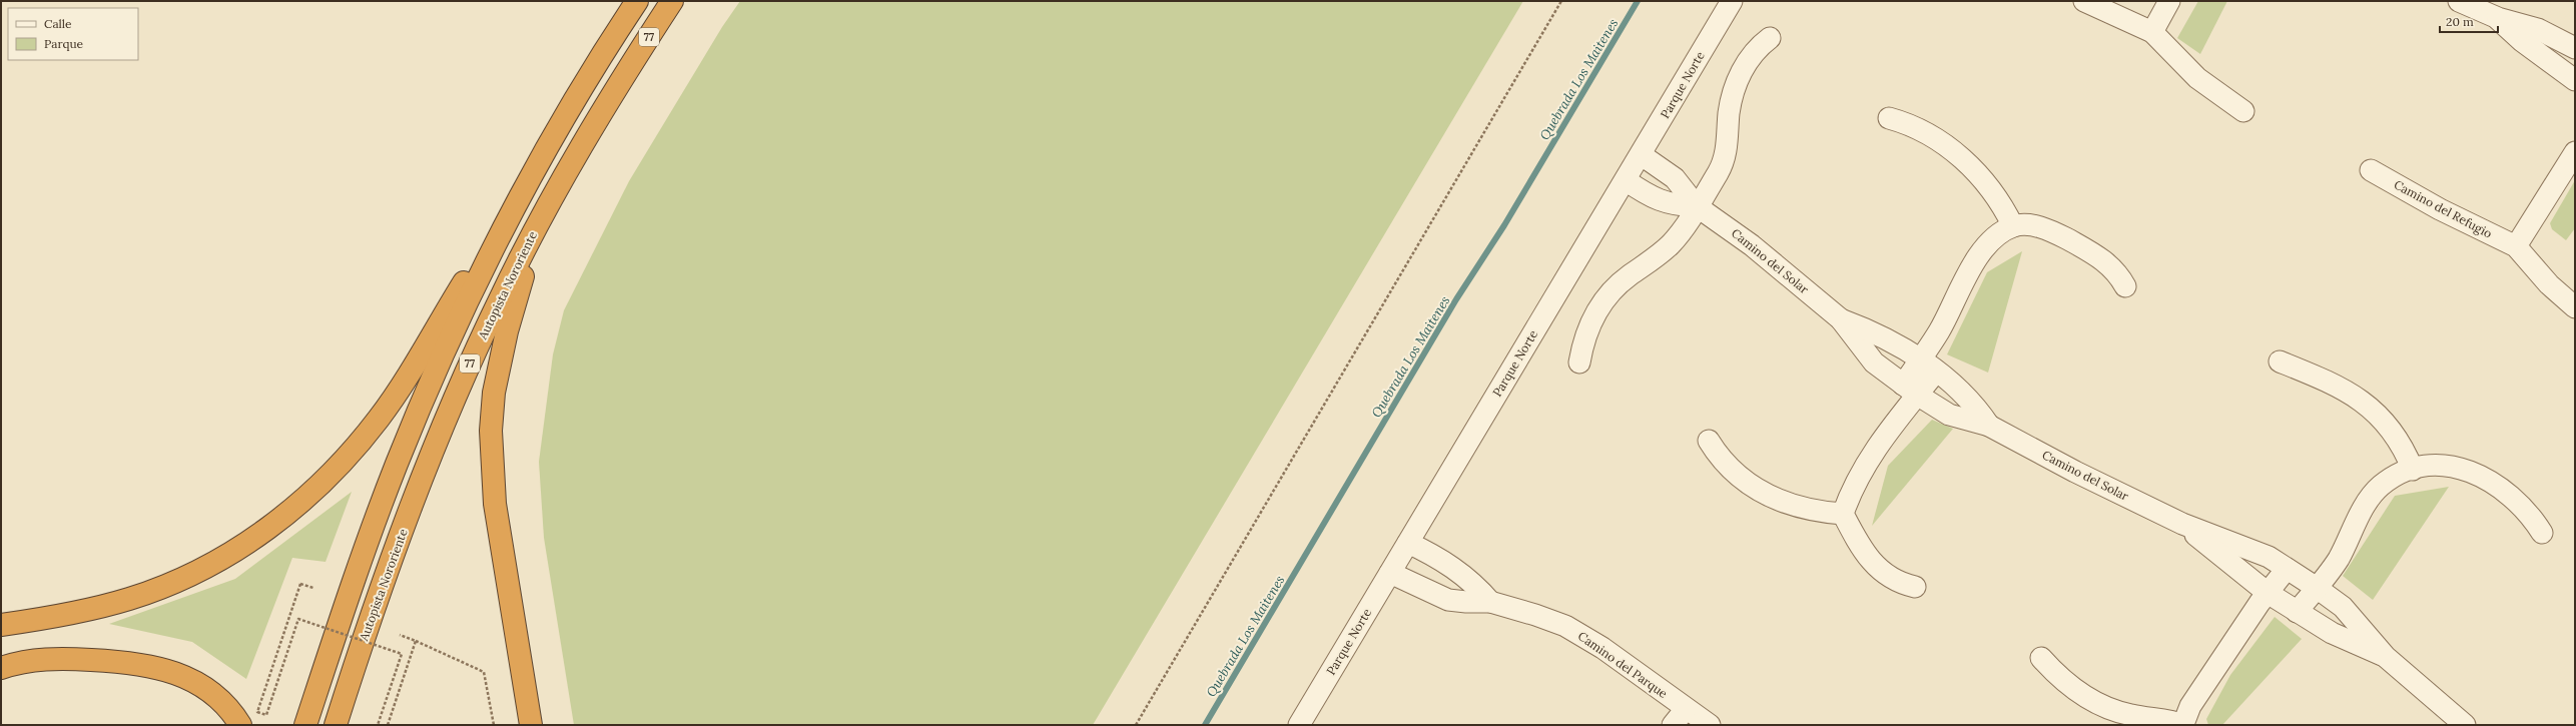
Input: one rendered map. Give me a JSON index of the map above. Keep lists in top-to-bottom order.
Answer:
{
  "streets": {
    "highway": ["77", "Autopista Nororiente"],
    "street": [
      "Parque Norte",
      "Camino del Refugio",
      "Camino del Solar",
      "Camino del Parque"
    ]
  },
  "crossings": [
    ["Parque Norte", "Camino del Solar"],
    ["Parque Norte", "Camino del Parque"]
  ],
  "water": ["Quebrada Los Maitenes"],
  "legend": ["Calle", "Parque"],
  "scale_bar": "20 m"
}
